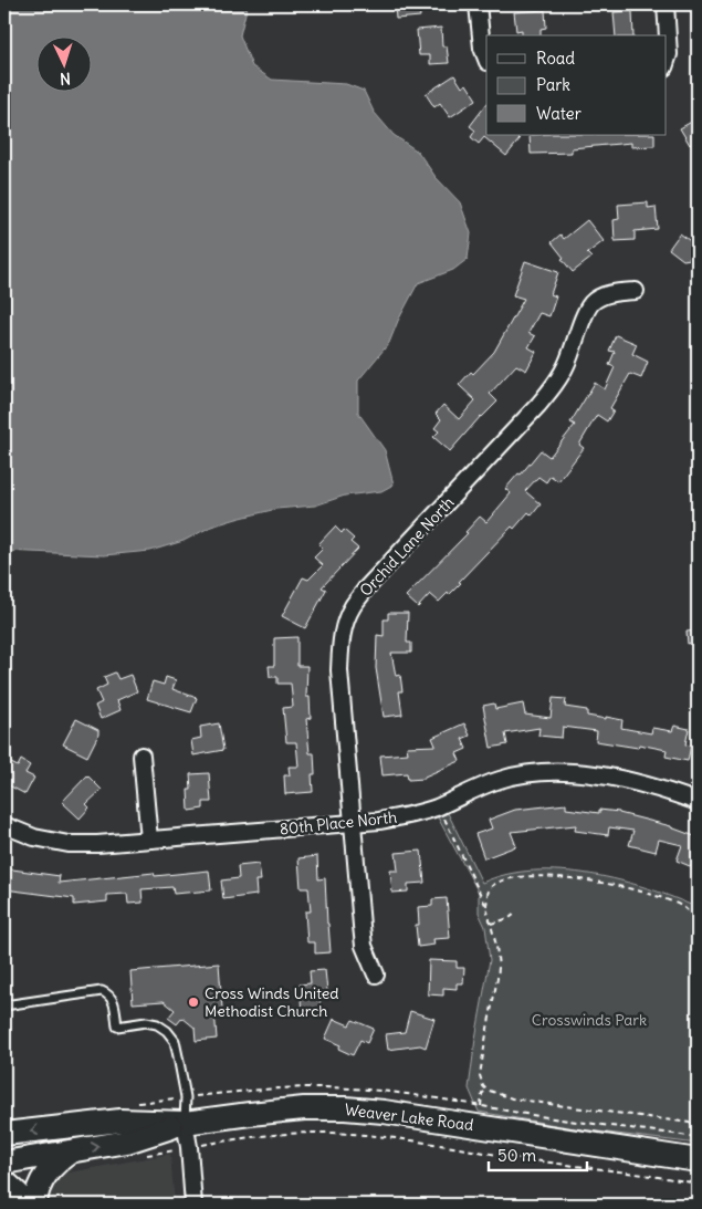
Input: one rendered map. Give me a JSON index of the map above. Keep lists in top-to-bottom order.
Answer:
{
  "streets": {
    "main road": ["Weaver Lake Road"],
    "street": ["Orchid Lane North", "80th Place North"]
  },
  "crossings": [
    ["Orchid Lane North", "80th Place North"]
  ],
  "parks": ["Crosswinds Park"],
  "places": ["Cross Winds United Methodist Church"],
  "legend": ["Road", "Park", "Water"],
  "scale_bar": "50 m",
  "north": "bottom"
}
